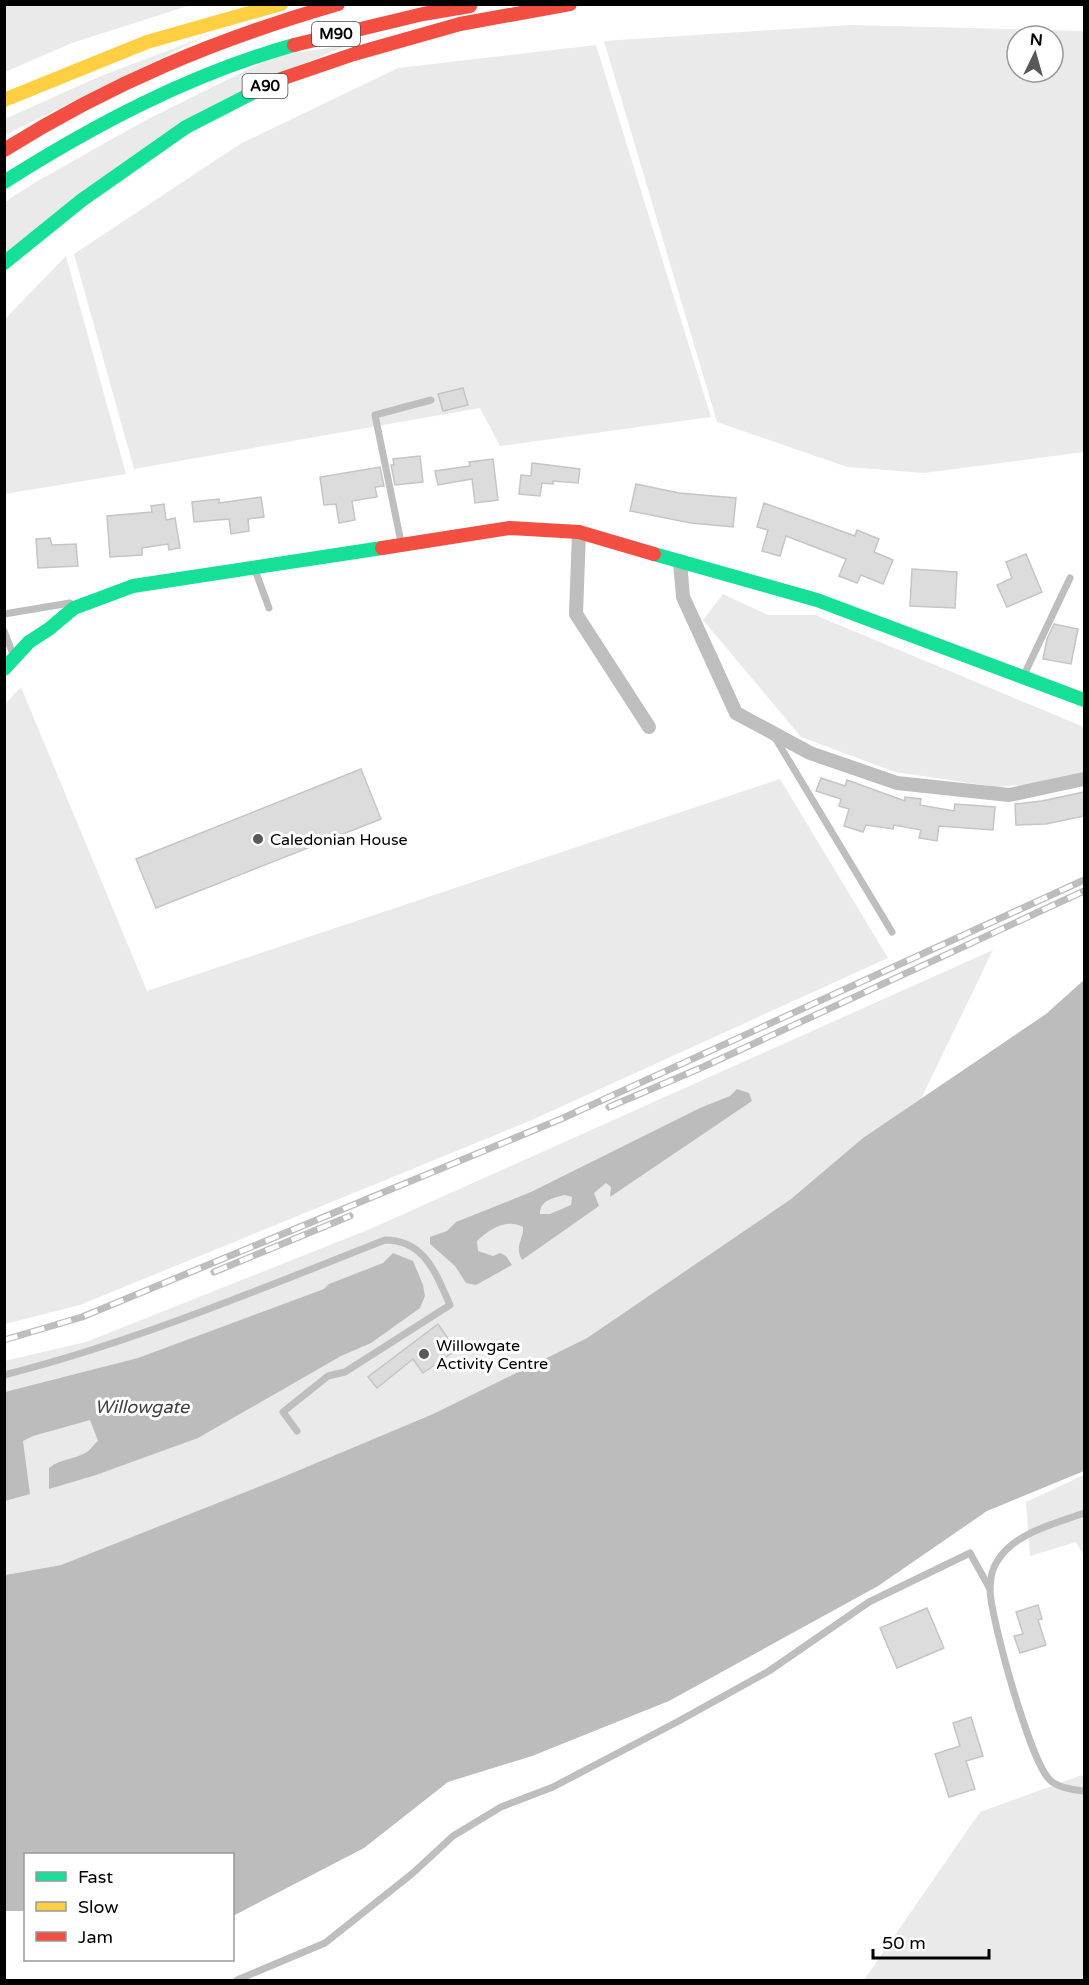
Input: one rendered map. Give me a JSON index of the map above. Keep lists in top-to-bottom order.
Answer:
{
  "streets": {
    "main road": ["M90", "A90"]
  },
  "water": ["Willowgate"],
  "places": ["Caledonian House", "Willowgate Activity Centre"],
  "legend": ["Fast", "Slow", "Jam"],
  "scale_bar": "50 m",
  "north": "top"
}
